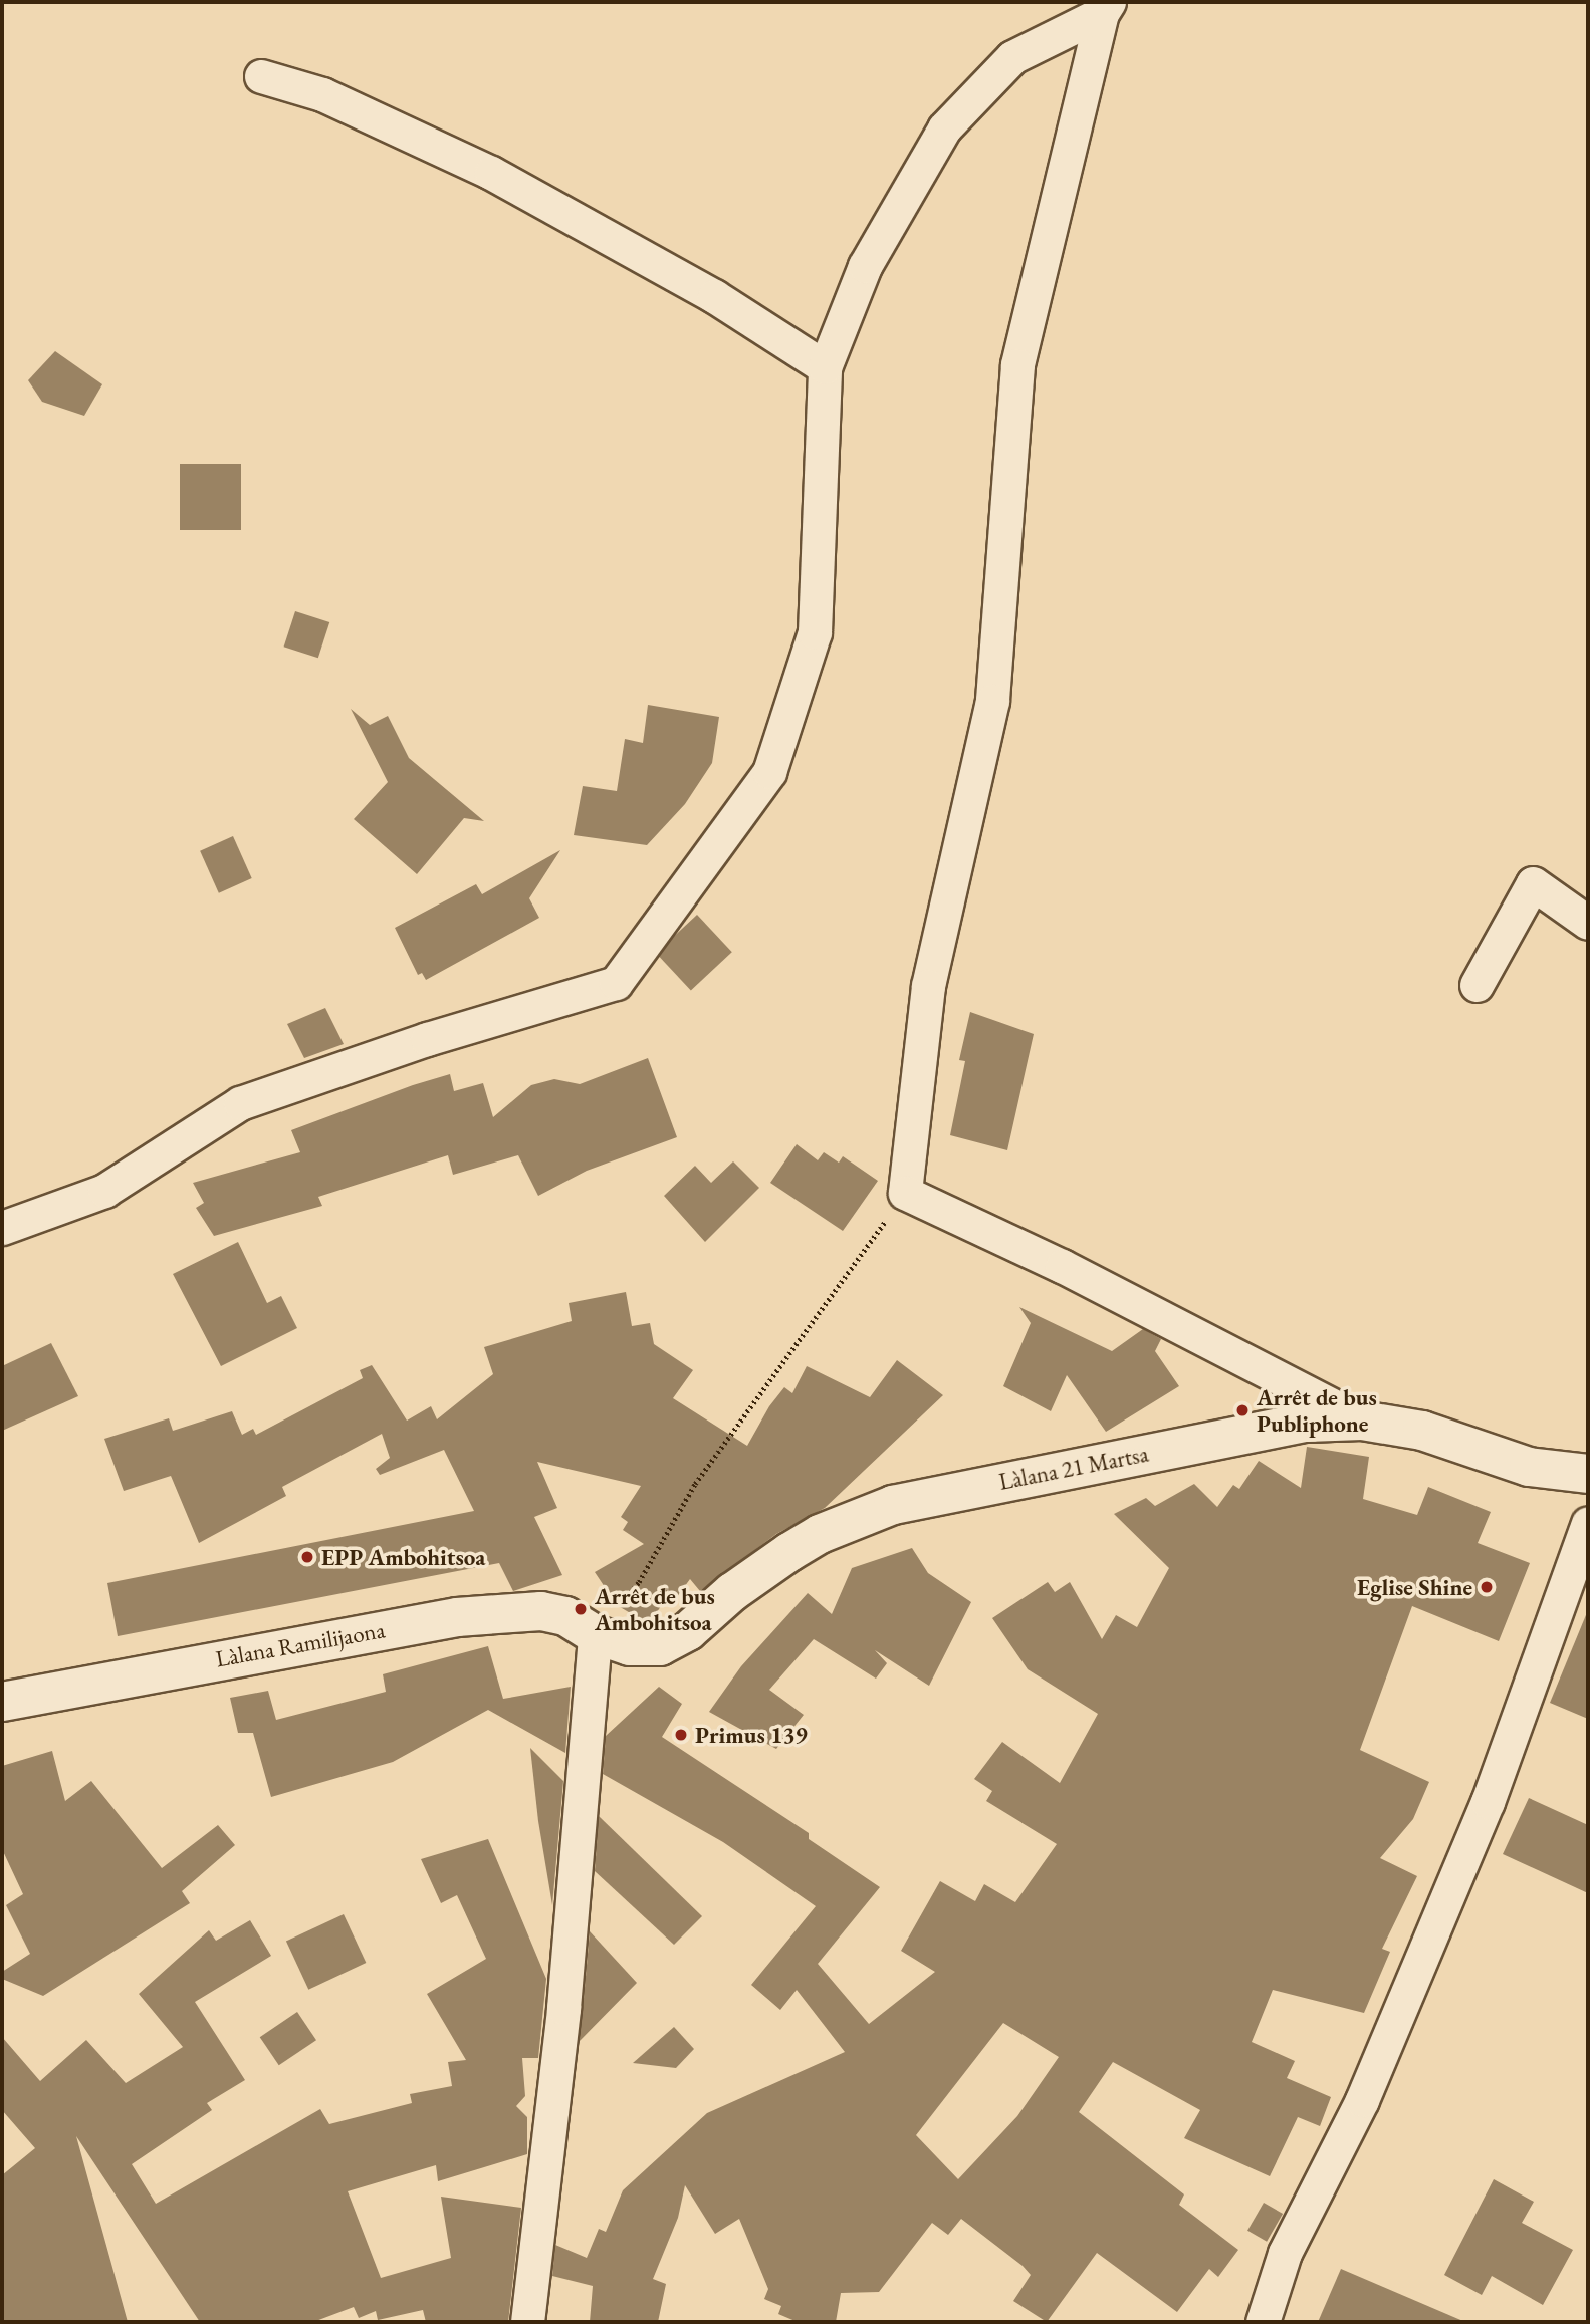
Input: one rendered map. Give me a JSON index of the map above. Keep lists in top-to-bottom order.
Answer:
{
  "streets": {
    "street": ["Làlana 21 Martsa", "Làlana Ramilijaona"]
  },
  "crossings": [
    ["Làlana 21 Martsa", "Làlana Ramilijaona"]
  ],
  "places": [
    "Arrêt de bus Publiphone",
    "EPP Ambohitsoa",
    "Eglise Shine",
    "Arrêt de bus Ambohitsoa",
    "Primus 139"
  ]
}
